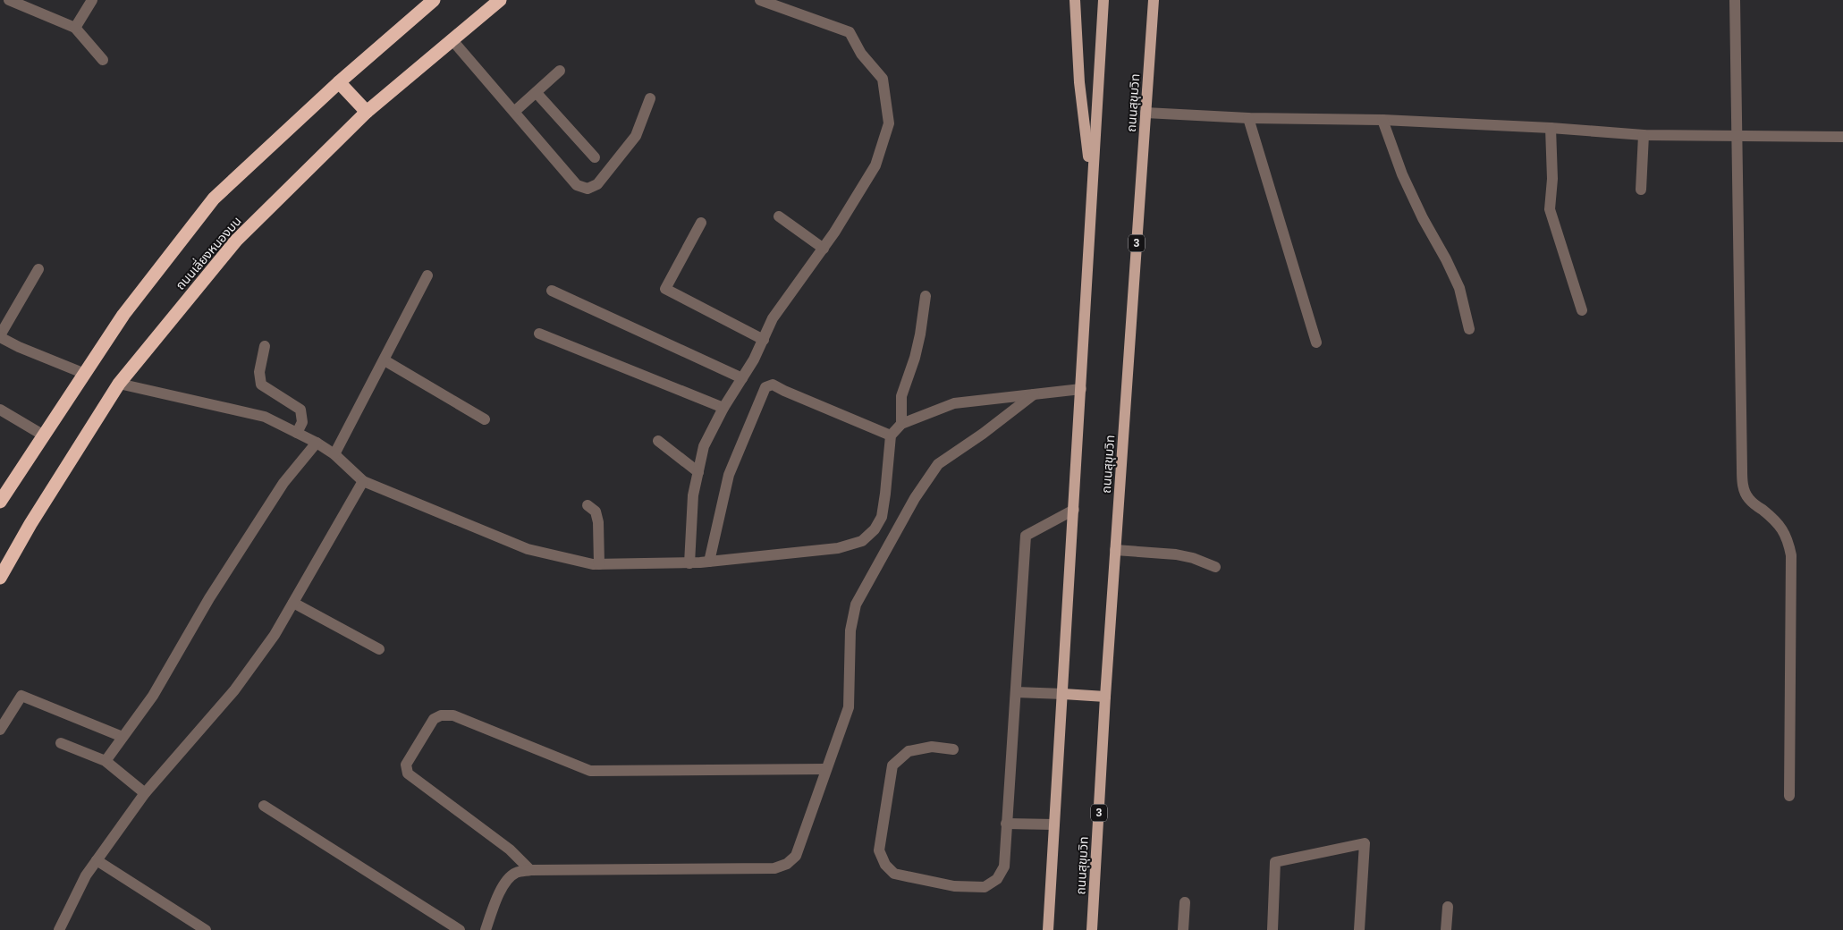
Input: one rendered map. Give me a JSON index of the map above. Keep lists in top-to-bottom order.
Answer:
{
  "streets": {
    "highway": ["ถนนเลี่ยงหนองมน"],
    "main road": ["ถนนสุขุมวิท", "3"]
  }
}
